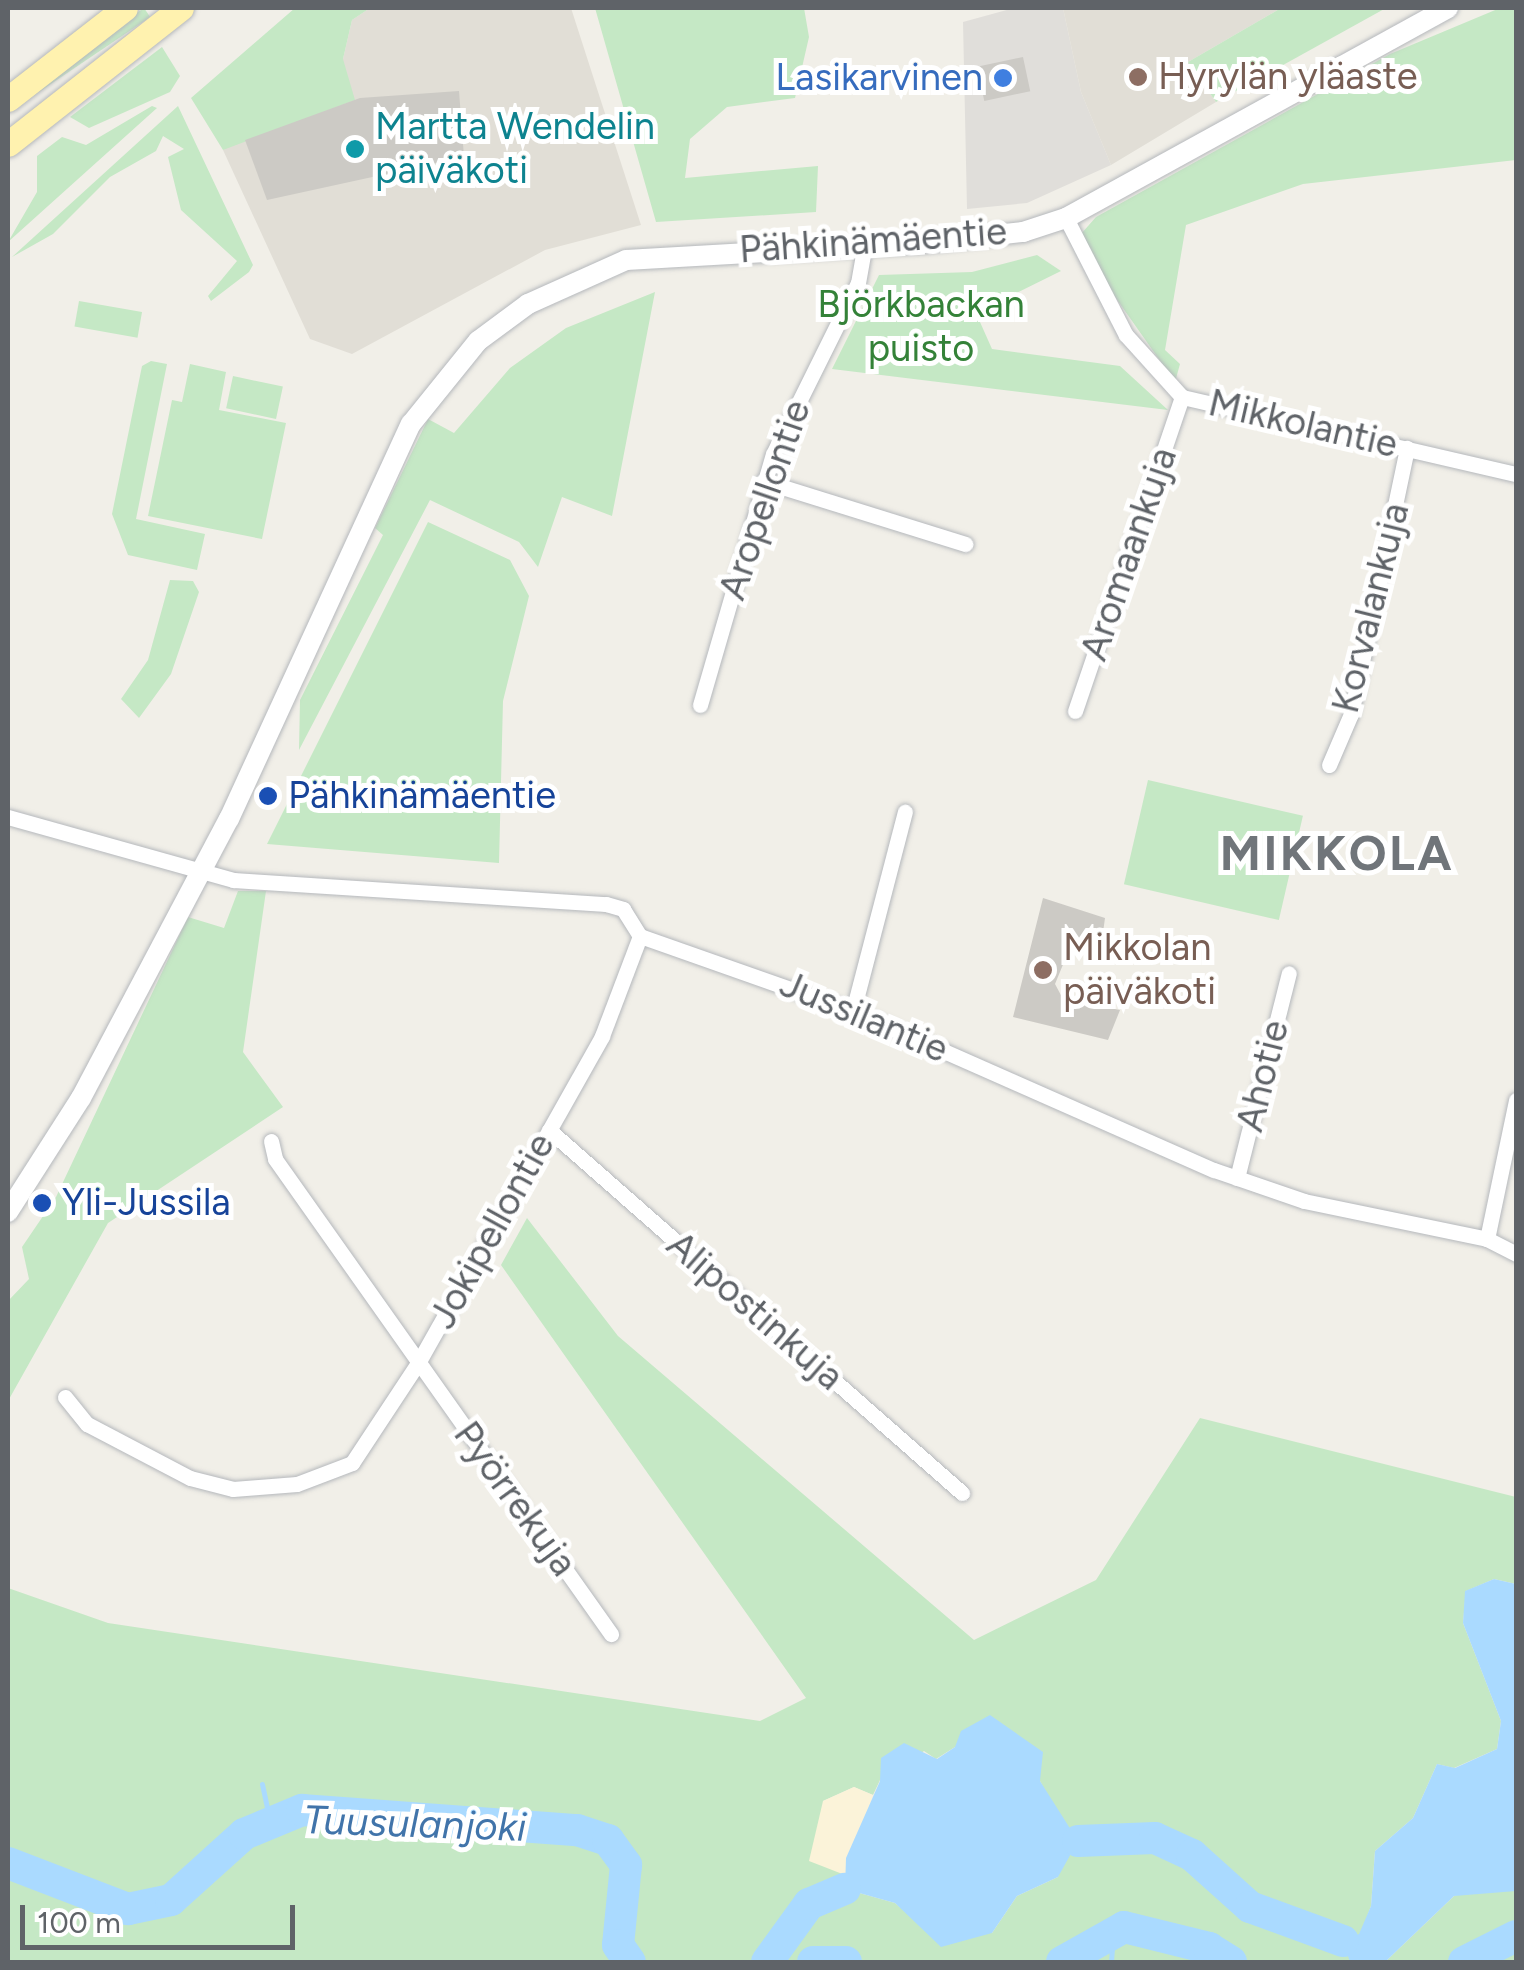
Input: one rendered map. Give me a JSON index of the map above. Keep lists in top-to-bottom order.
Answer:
{
  "streets": {
    "street": [
      "Pähkinämäentie",
      "Mikkolantie",
      "Aropellontie",
      "Aromaankuja",
      "Korvalankuja",
      "Jussilantie",
      "Ahotie",
      "Jokipellontie",
      "Alipostinkuja",
      "Pyörrekuja"
    ]
  },
  "crossings": [
    ["Pähkinämäentie", "Mikkolantie"],
    ["Pähkinämäentie", "Aropellontie"],
    ["Pähkinämäentie", "Jussilantie"],
    ["Mikkolantie", "Aromaankuja"],
    ["Mikkolantie", "Korvalankuja"],
    ["Jussilantie", "Ahotie"],
    ["Jussilantie", "Jokipellontie"],
    ["Jokipellontie", "Alipostinkuja"],
    ["Jokipellontie", "Pyörrekuja"]
  ],
  "districts": ["MIKKOLA"],
  "water": ["Tuusulanjoki"],
  "parks": ["Björkbackan puisto"],
  "places": [
    "Hyrylän yläaste",
    "Lasikarvinen",
    "Martta Wendelin päiväkoti",
    "Pähkinämäentie",
    "Mikkolan päiväkoti",
    "Yli-Jussila"
  ],
  "scale_bar": "100 m"
}
